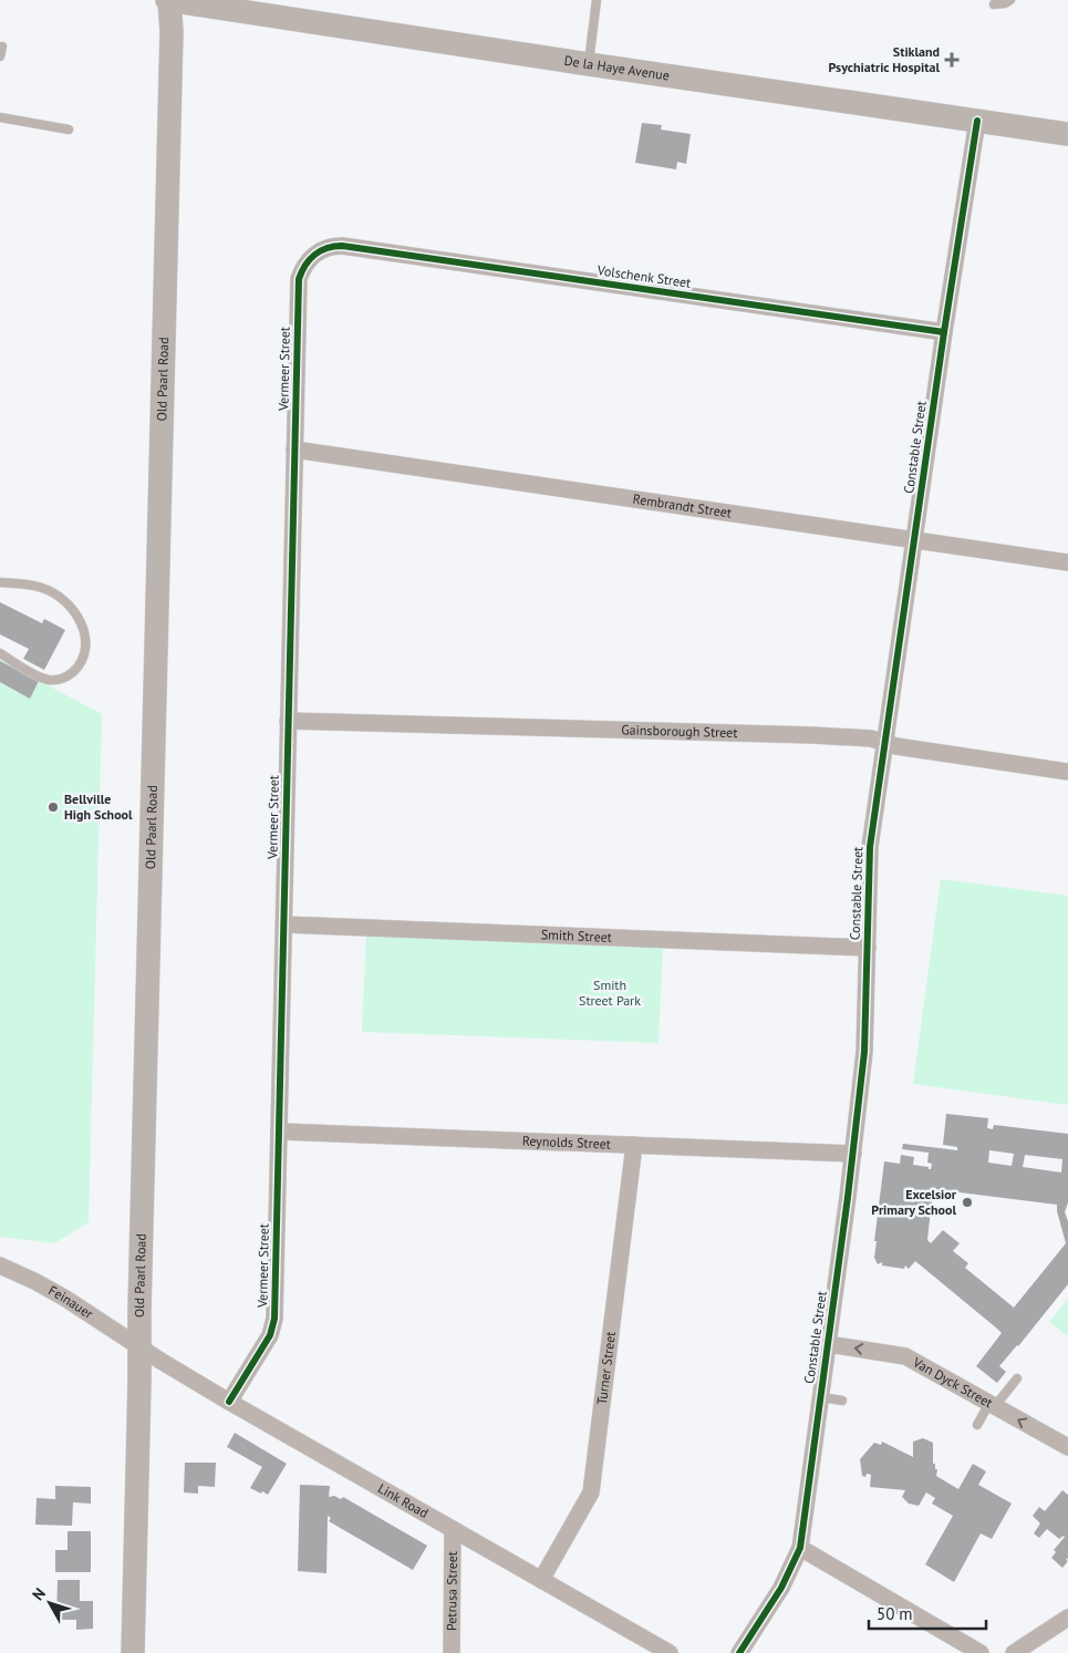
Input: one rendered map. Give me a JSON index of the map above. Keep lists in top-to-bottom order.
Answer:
{
  "streets": {
    "main road": ["De la Haye Avenue", "Old Paarl Road"],
    "street": [
      "Volschenk Street",
      "Vermeer Street",
      "Constable Street",
      "Rembrandt Street",
      "Gainsborough Street",
      "Smith Street",
      "Reynolds Street",
      "Feinauer",
      "Turner Street",
      "Van Dyck Street",
      "Link Road",
      "Petrusa Street"
    ]
  },
  "crossings": [
    ["De la Haye Avenue", "Old Paarl Road"],
    ["De la Haye Avenue", "Constable Street"],
    ["Volschenk Street", "Vermeer Street"],
    ["Volschenk Street", "Constable Street"],
    ["Vermeer Street", "Rembrandt Street"],
    ["Vermeer Street", "Gainsborough Street"],
    ["Vermeer Street", "Smith Street"],
    ["Vermeer Street", "Reynolds Street"],
    ["Vermeer Street", "Link Road"],
    ["Old Paarl Road", "Feinauer"],
    ["Old Paarl Road", "Link Road"],
    ["Constable Street", "Rembrandt Street"],
    ["Constable Street", "Gainsborough Street"],
    ["Constable Street", "Smith Street"],
    ["Constable Street", "Reynolds Street"],
    ["Constable Street", "Van Dyck Street"],
    ["Reynolds Street", "Turner Street"],
    ["Feinauer", "Link Road"],
    ["Turner Street", "Link Road"],
    ["Link Road", "Petrusa Street"]
  ],
  "one_way": ["Van Dyck Street"],
  "parks": ["Smith Street Park"],
  "places": {
    "health": ["Stikland Psychiatric Hospital"],
    "other": ["Bellville High School", "Excelsior Primary School"]
  },
  "scale_bar": "50 m",
  "north": "top left"
}
